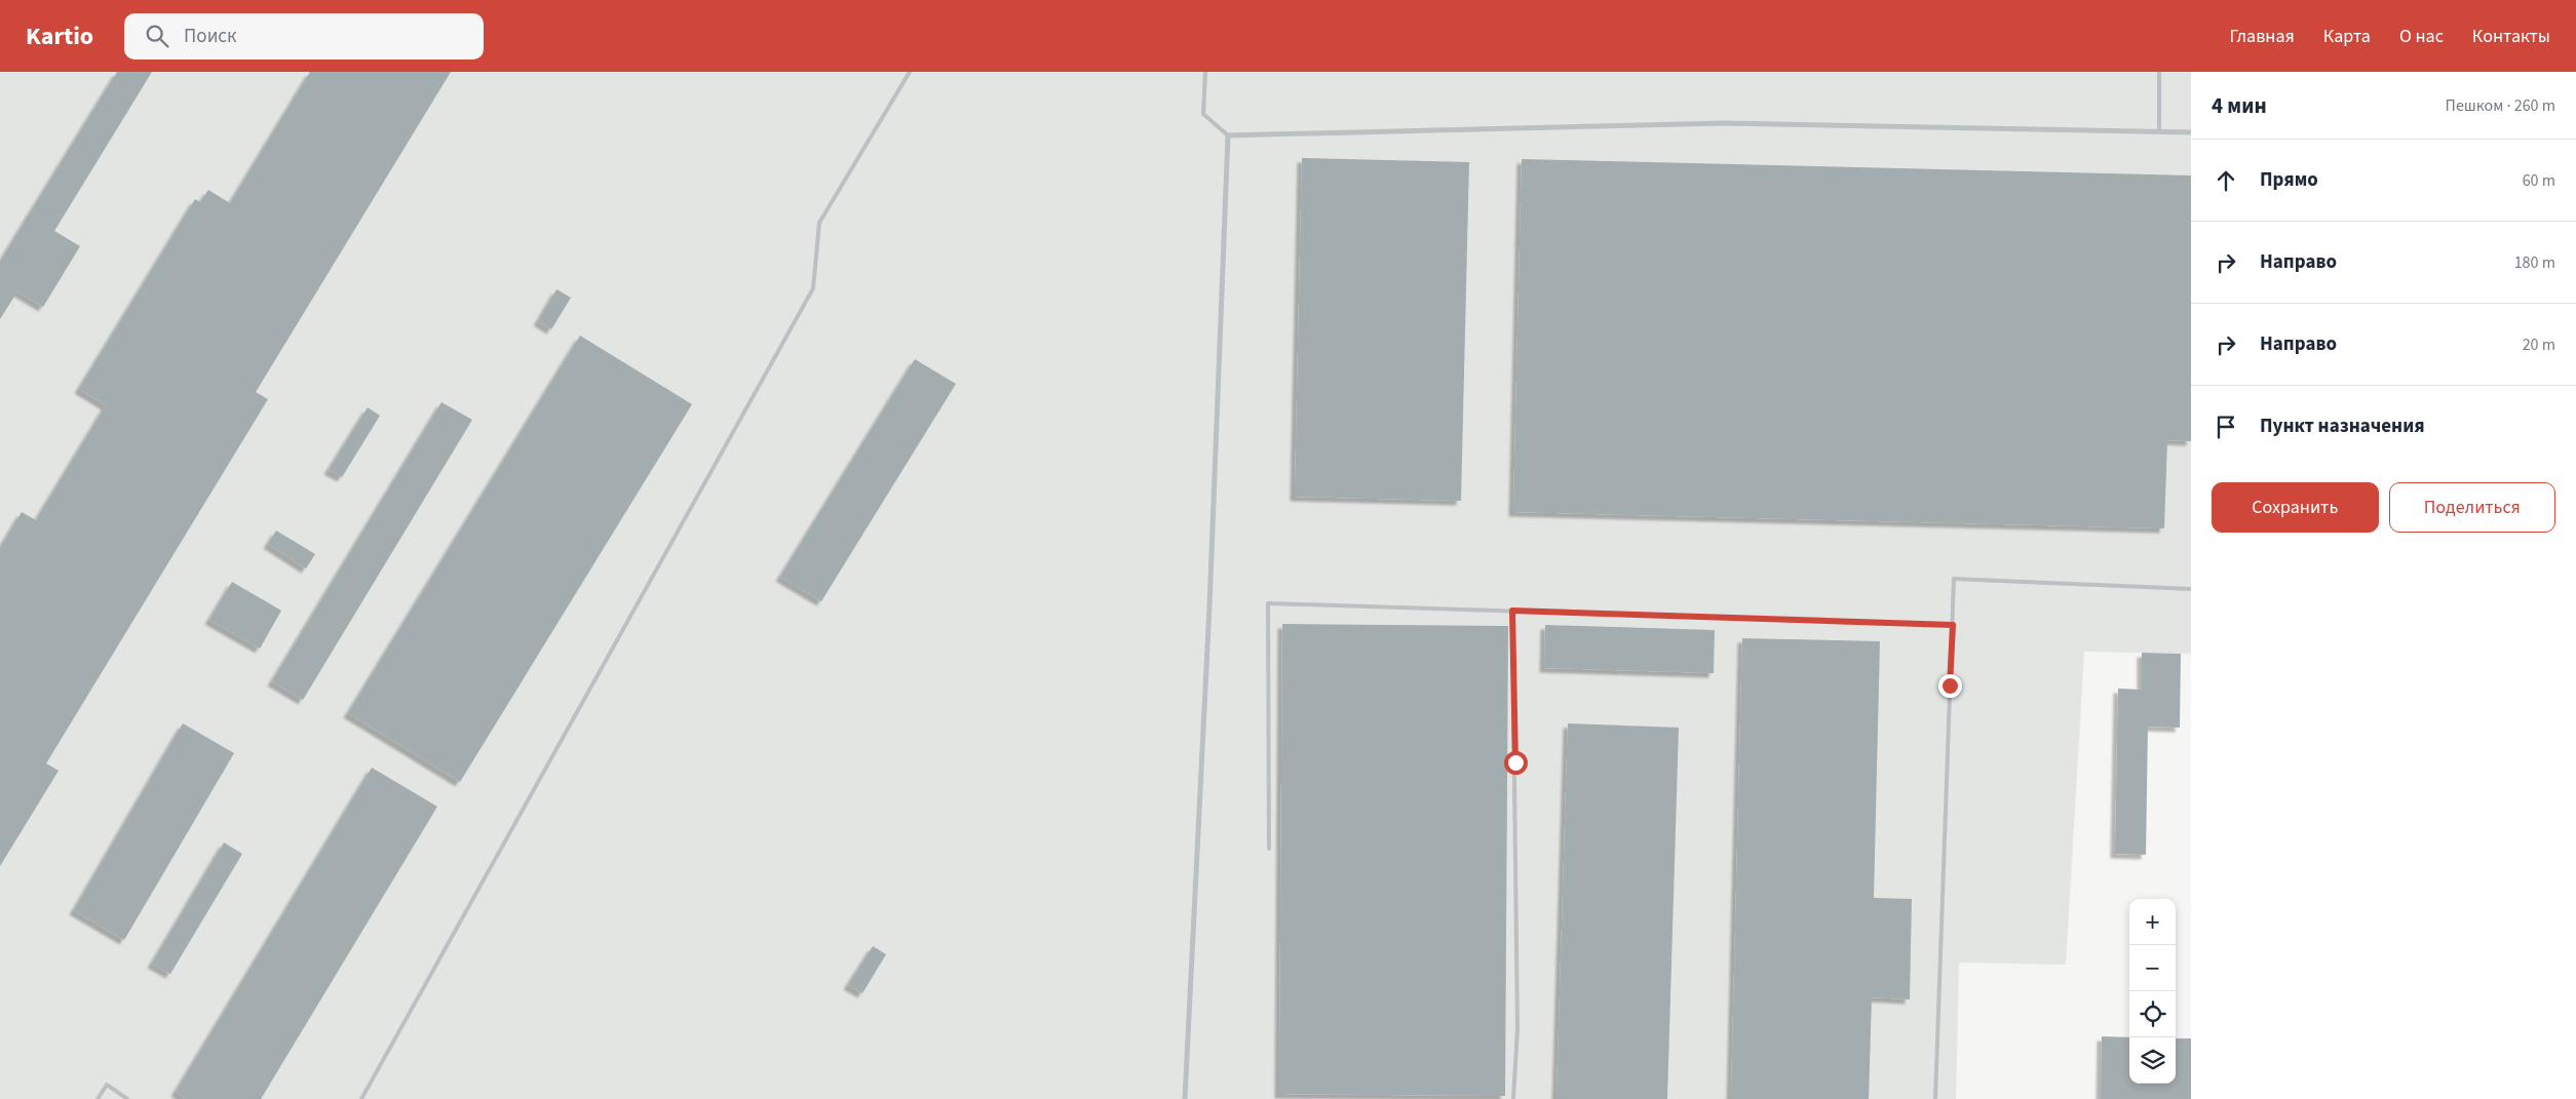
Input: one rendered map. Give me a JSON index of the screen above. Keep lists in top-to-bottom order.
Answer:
{
  "page": {
    "header": "Kartio",
    "search": "Поиск",
    "nav": [
      "Главная",
      "Карта",
      "О нас",
      "Контакты"
    ],
    "heading": ["4 мин", "Пешком · 260 m"],
    "list": [
      ["Прямо", "60 m"],
      ["Направо", "180 m"],
      ["Направо", "20 m"],
      "Пункт назначения"
    ],
    "buttons": ["Сохранить", "Поделиться"],
    "map_buttons": ["+", "−"]
  }
}
